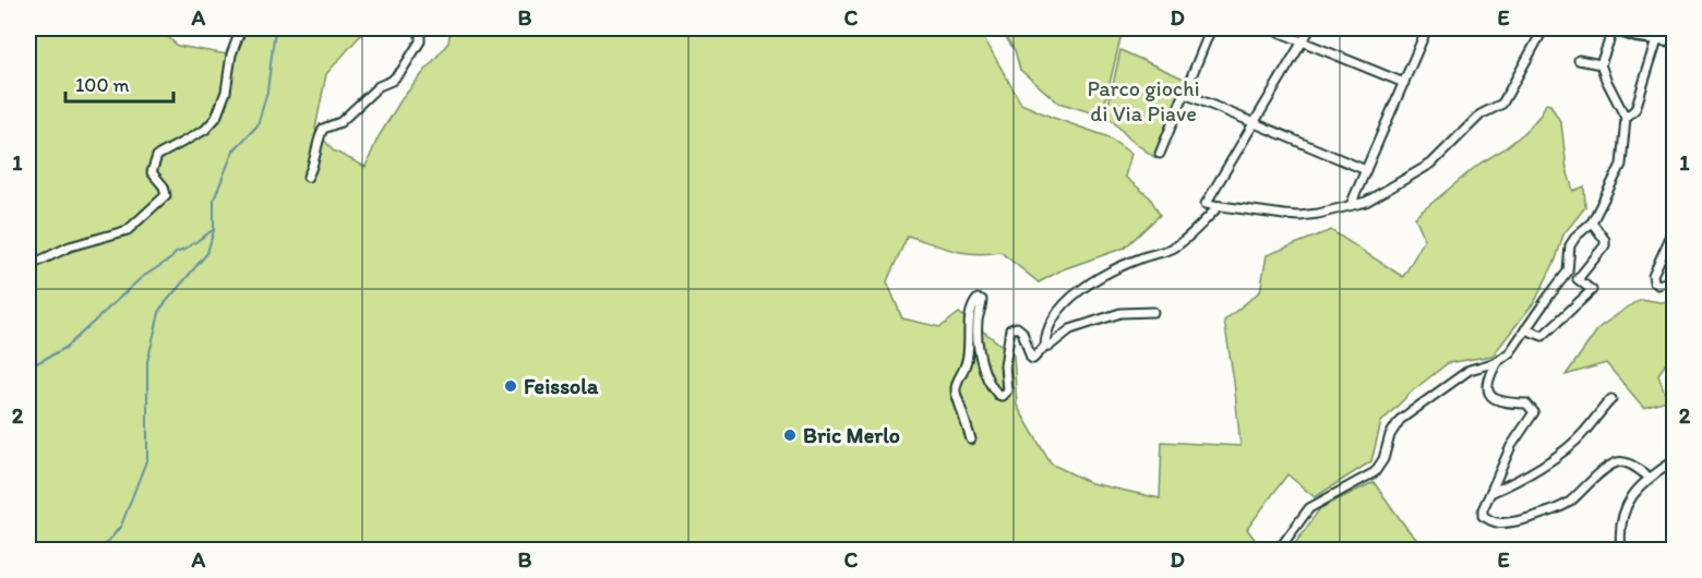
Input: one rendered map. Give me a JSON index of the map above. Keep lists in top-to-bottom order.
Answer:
{
  "parks": ["Parco giochi di Via Piave"],
  "places": ["Feissola", "Bric Merlo"],
  "scale_bar": "100 m",
  "grid": {
    "columns": [
      "A",
      "B",
      "C",
      "D",
      "E"
    ],
    "rows": ["1", "2"]
  }
}
